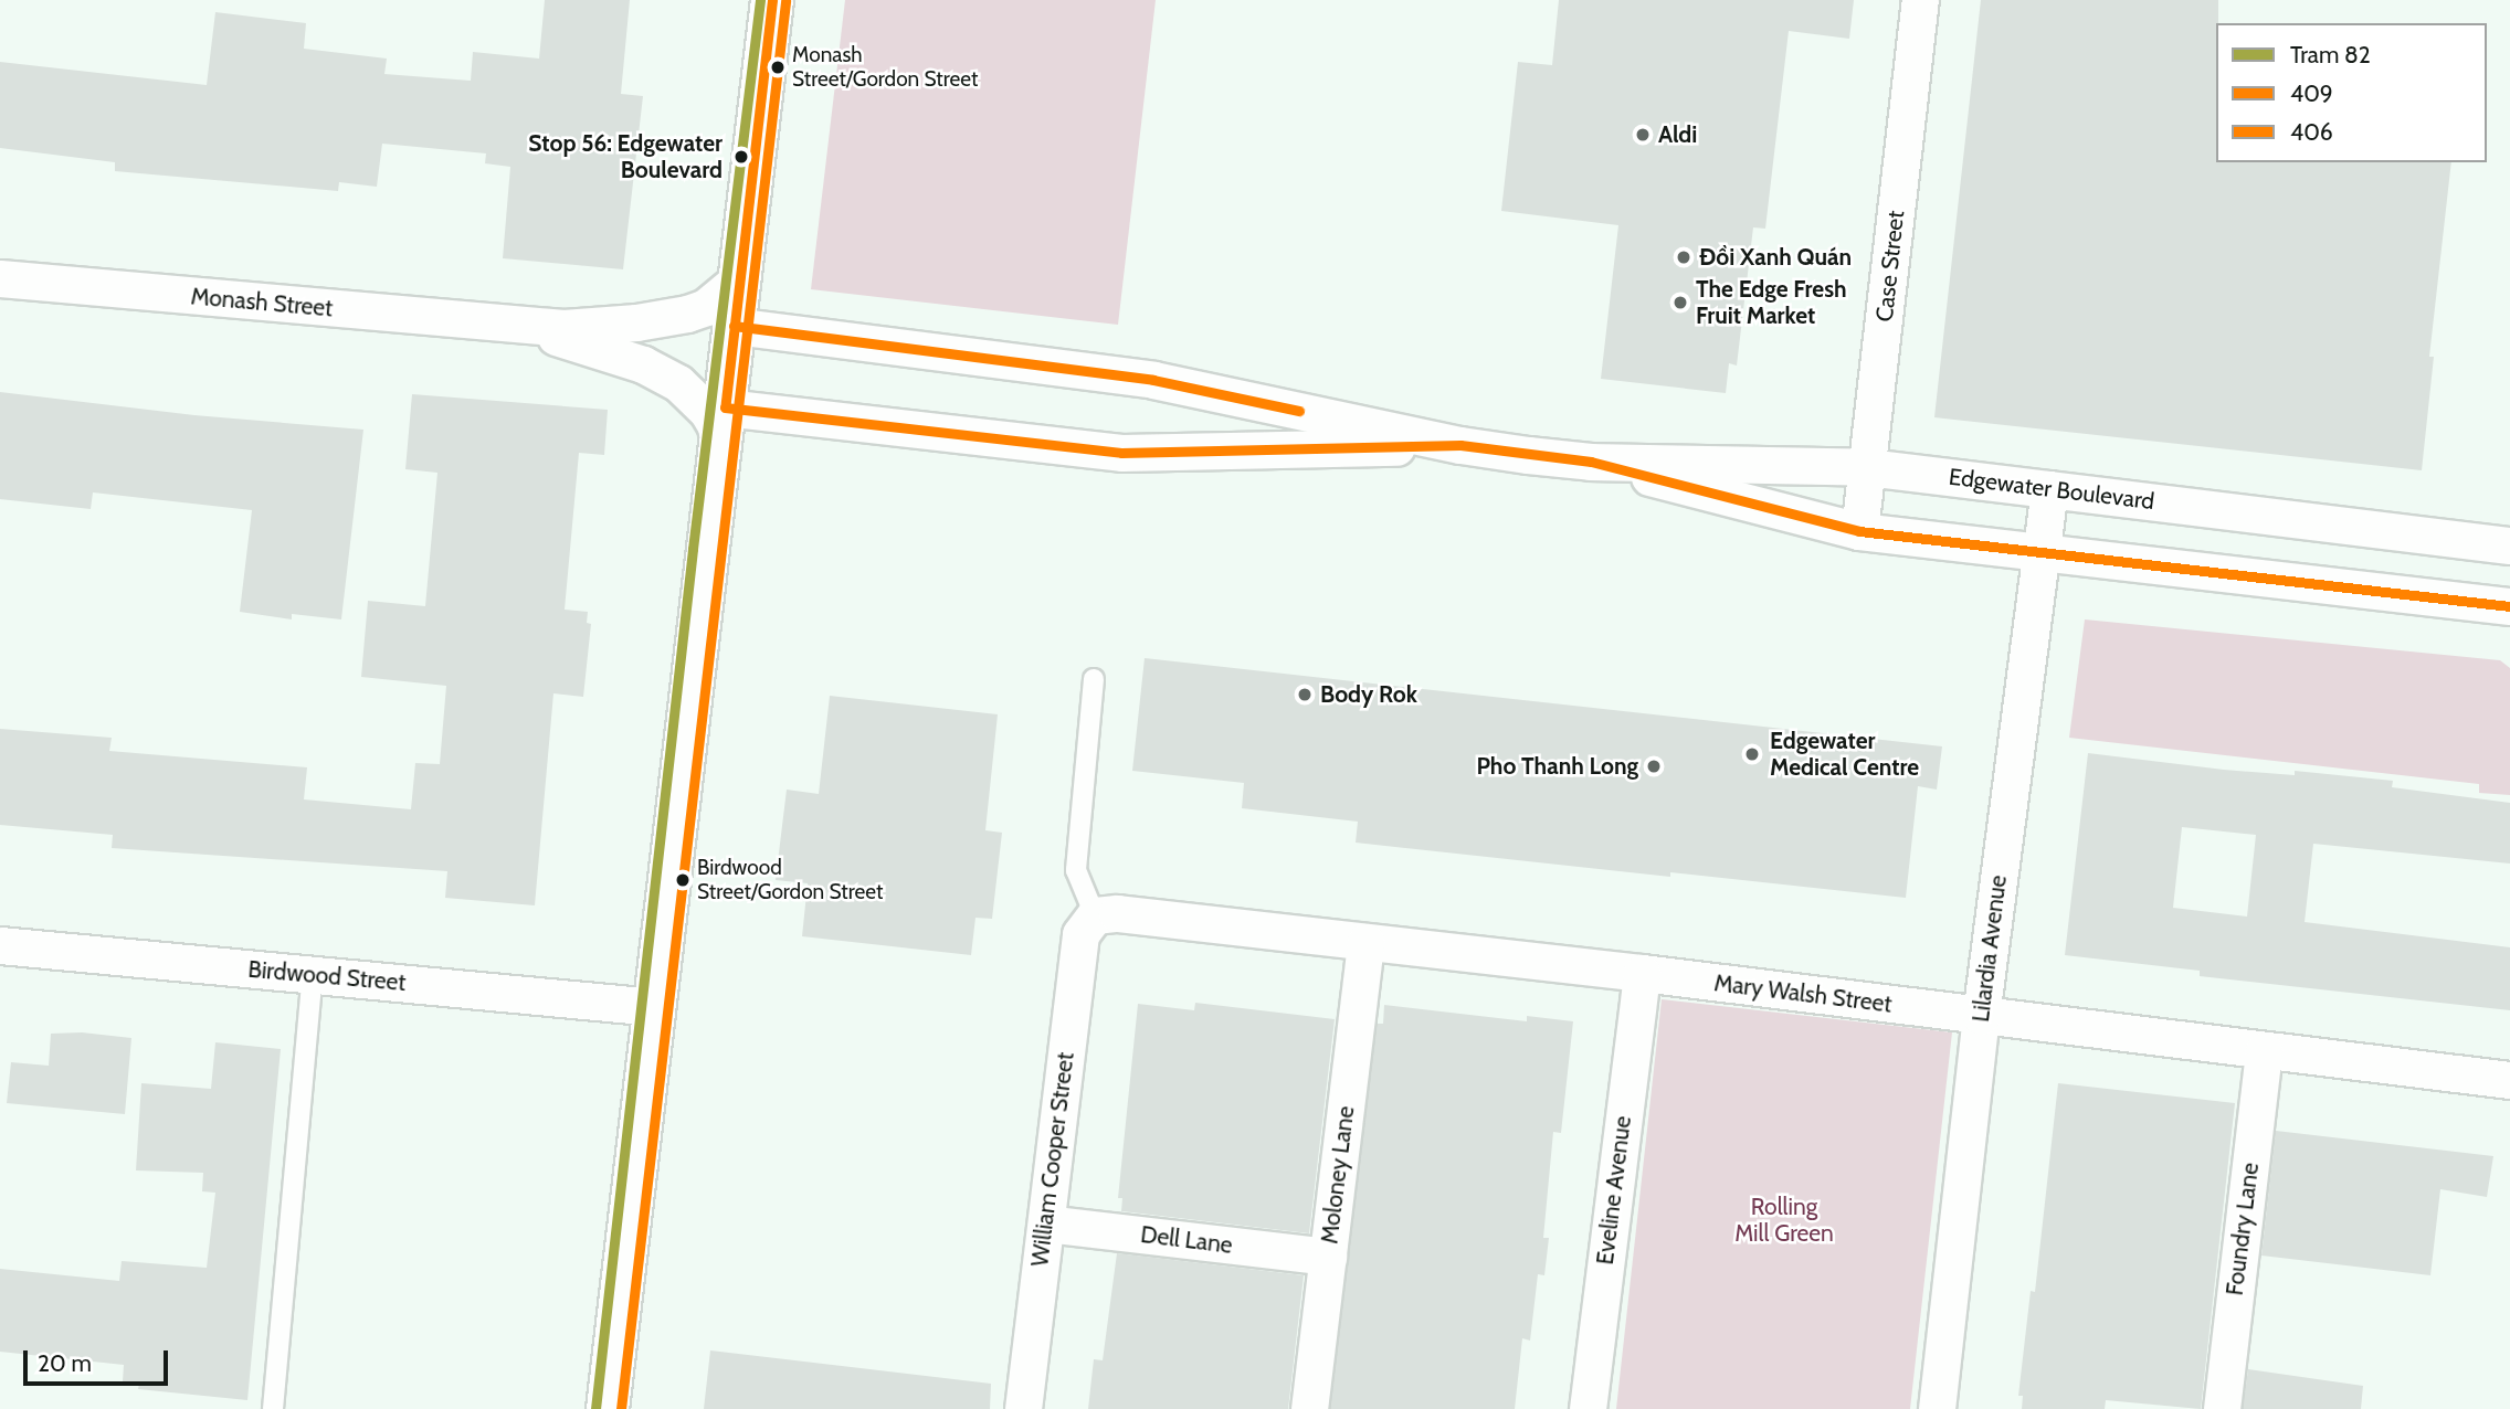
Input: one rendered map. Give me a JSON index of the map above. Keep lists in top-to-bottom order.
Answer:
{
  "streets": {
    "street": [
      "Case Street",
      "Monash Street",
      "Edgewater Boulevard",
      "Lilardia Avenue",
      "Birdwood Street",
      "Mary Walsh Street",
      "William Cooper Street",
      "Moloney Lane",
      "Eveline Avenue",
      "Foundry Lane",
      "Dell Lane"
    ]
  },
  "crossings": [
    ["Case Street", "Edgewater Boulevard"],
    ["Monash Street", "Edgewater Boulevard"],
    ["Edgewater Boulevard", "Lilardia Avenue"],
    ["Lilardia Avenue", "Mary Walsh Street"],
    ["Mary Walsh Street", "William Cooper Street"],
    ["Mary Walsh Street", "Moloney Lane"],
    ["Mary Walsh Street", "Eveline Avenue"],
    ["Mary Walsh Street", "Foundry Lane"],
    ["William Cooper Street", "Dell Lane"],
    ["Moloney Lane", "Dell Lane"]
  ],
  "parks": ["Rolling Mill Green"],
  "places": [
    "Monash Street/Gordon Street",
    "Aldi",
    "Stop 56: Edgewater Boulevard",
    "Đồi Xanh Quán",
    "The Edge Fresh Fruit Market",
    "Body Rok",
    "Edgewater Medical Centre",
    "Pho Thanh Long",
    "Birdwood Street/Gordon Street"
  ],
  "lines": ["tram line 82", "transit line 409", "transit line 406"],
  "legend": ["Tram 82", "409", "406"],
  "scale_bar": "20 m"
}
